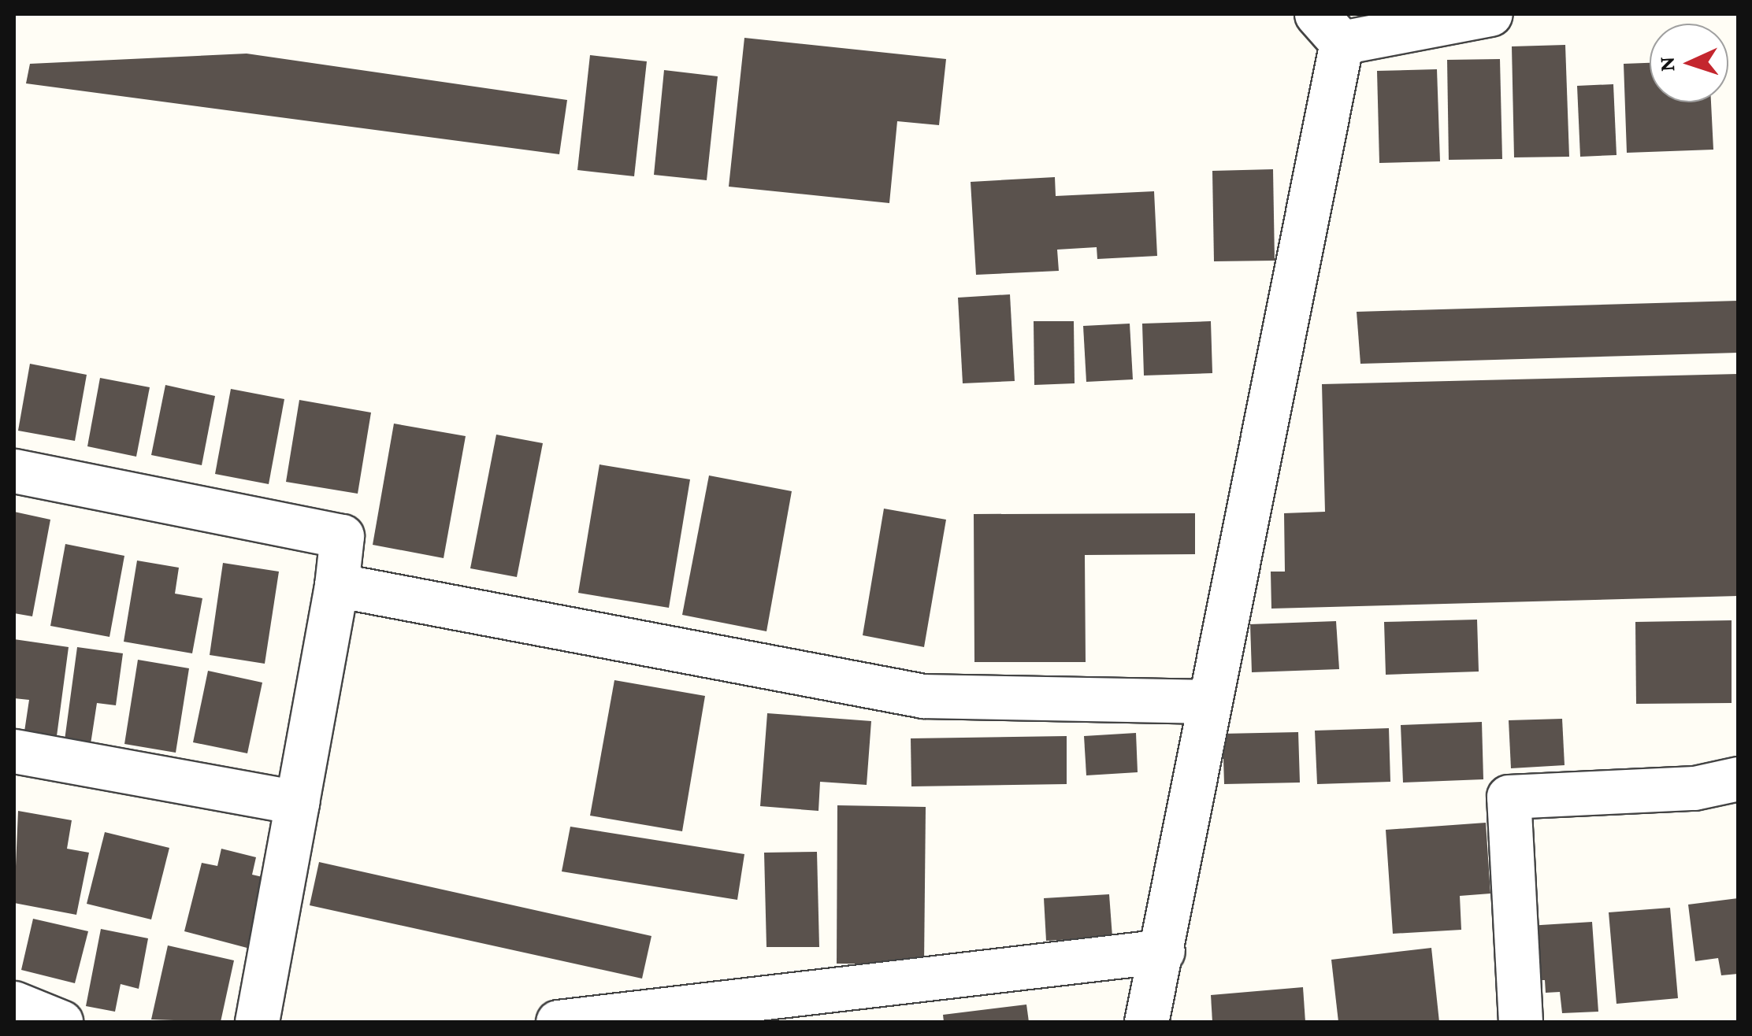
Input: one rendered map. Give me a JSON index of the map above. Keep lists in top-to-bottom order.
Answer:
{
  "north": "left"
}
